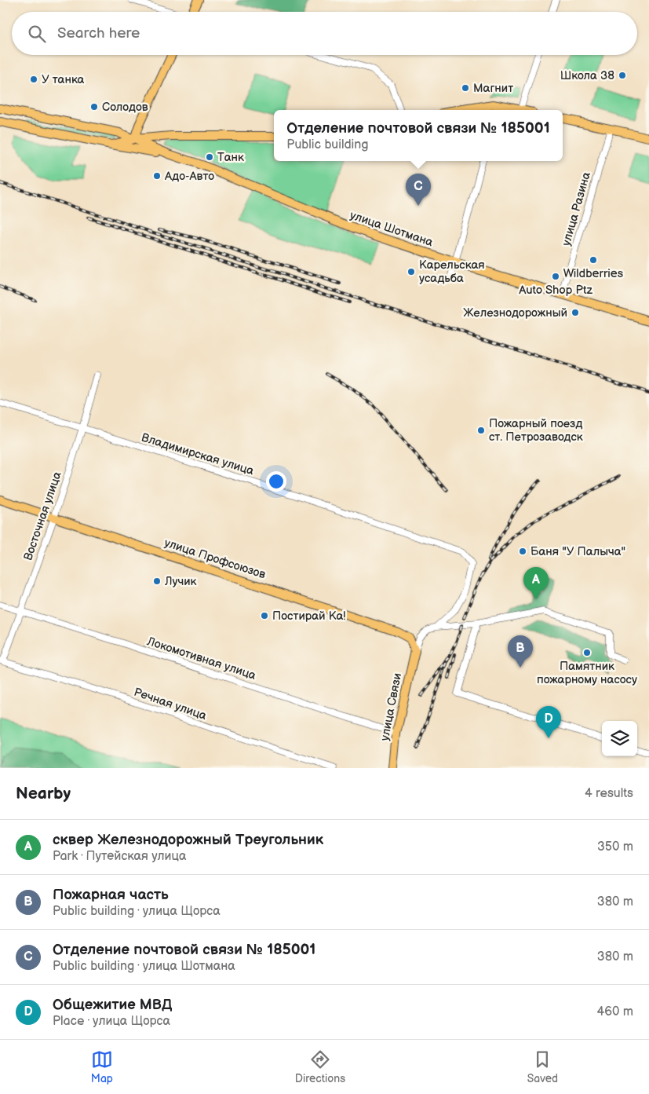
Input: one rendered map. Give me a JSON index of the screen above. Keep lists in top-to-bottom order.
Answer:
{
  "streets": {
    "main road": ["улица Шотмана", "улица Профсоюзов", "улица Связи"],
    "street": [
      "улица Разина",
      "Владимирская улица",
      "Восточная улица",
      "Локомотивная улица",
      "Речная улица"
    ]
  },
  "crossings": [
    ["улица Разина", "улица Шотмана"],
    ["Владимирская улица", "Восточная улица"],
    ["Восточная улица", "улица Профсоюзов"],
    ["Восточная улица", "Локомотивная улица"],
    ["Восточная улица", "Речная улица"],
    ["улица Профсоюзов", "улица Связи"],
    ["Локомотивная улица", "улица Связи"]
  ],
  "places": [
    "Школа 38",
    "У танка",
    "Магнит",
    "Солодов",
    "Танк",
    "Адо-Авто",
    "Wildberries",
    "Карельская усадьба",
    "Auto Shop Ptz",
    "Железнодорожный",
    "Пожарный поезд ст. Петрозаводск",
    "Баня \"У Палыча\"",
    "Лучик",
    "Постирай Ка!",
    "Памятник пожарному насосу"
  ],
  "page": {
    "search": "Search here",
    "popup": ["Отделение почтовой связи № 185001", "Public building"],
    "pins": [
      "C",
      "A",
      "B",
      "D"
    ],
    "heading": ["Nearby", "4 results"],
    "list": [
      {
        "mark": "A",
        "name": "сквер Железнодорожный Треугольник",
        "note": "Park · Путейская улица",
        "value": "350 m"
      },
      {
        "mark": "B",
        "name": "Пожарная часть",
        "note": "Public building · улица Щорса",
        "value": "380 m"
      },
      {
        "mark": "C",
        "name": "Отделение почтовой связи № 185001",
        "note": "Public building · улица Шотмана",
        "value": "380 m"
      },
      {
        "mark": "D",
        "name": "Общежитие МВД",
        "note": "Place · улица Щорса",
        "value": "460 m"
      }
    ],
    "nav": ["Map", "Directions", "Saved"]
  }
}
